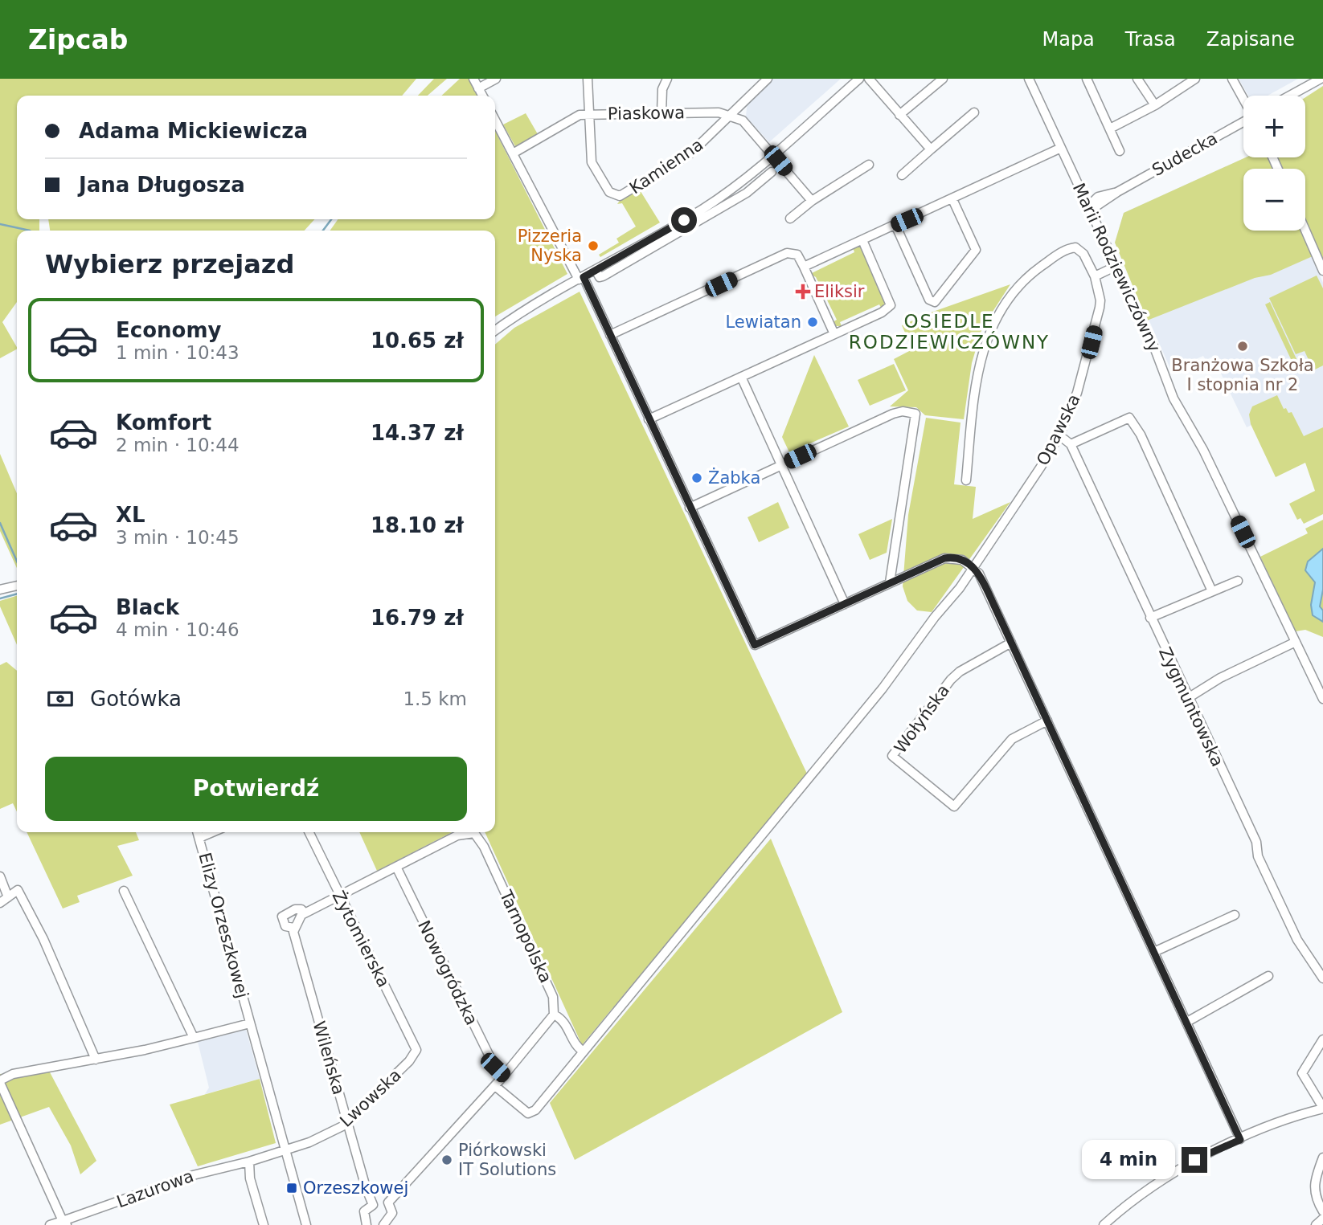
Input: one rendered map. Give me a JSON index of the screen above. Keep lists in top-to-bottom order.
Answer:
{
  "streets": {
    "street": [
      "Piaskowa",
      "Sudecka",
      "Kamienna",
      "Marii Rodziewiczówny",
      "Opawska",
      "Zygmuntowska",
      "Wołyńska",
      "Elizy Orzeszkowej",
      "Tarnopolska",
      "Żytomierska",
      "Nowogródzka",
      "Wileńska",
      "Lwowska",
      "Lazurowa"
    ]
  },
  "crossings": [
    ["Piaskowa", "Kamienna"],
    ["Sudecka", "Marii Rodziewiczówny"],
    ["Opawska", "Zygmuntowska"],
    ["Opawska", "Tarnopolska"],
    ["Elizy Orzeszkowej", "Lwowska"],
    ["Tarnopolska", "Nowogródzka"],
    ["Żytomierska", "Lwowska"],
    ["Wileńska", "Lwowska"]
  ],
  "districts": ["OSIEDLE RODZIEWICZÓWNY"],
  "places": {
    "other": [
      "Pizzeria Nyska",
      "Lewiatan",
      "Branżowa Szkoła I stopnia nr 2",
      "Żabka",
      "Piórkowski IT Solutions"
    ],
    "health": ["Eliksir"],
    "transit": ["Orzeszkowej"]
  },
  "page": {
    "header": "Zipcab",
    "nav": ["Mapa", "Trasa", "Zapisane"],
    "map_buttons": ["+", "−"],
    "banner": ["Adama Mickiewicza", "Jana Długosza"],
    "heading": "Wybierz przejazd",
    "list": [
      {
        "name": "Economy",
        "note": "1 min · 10:43",
        "value": "10.65 zł"
      },
      {
        "name": "Komfort",
        "note": "2 min · 10:44",
        "value": "14.37 zł"
      },
      {
        "name": "XL",
        "note": "3 min · 10:45",
        "value": "18.10 zł"
      },
      {
        "name": "Black",
        "note": "4 min · 10:46",
        "value": "16.79 zł"
      }
    ],
    "pay": ["Gotówka", "1.5 km"],
    "buttons": "Potwierdź",
    "bubble": "4 min"
  }
}
